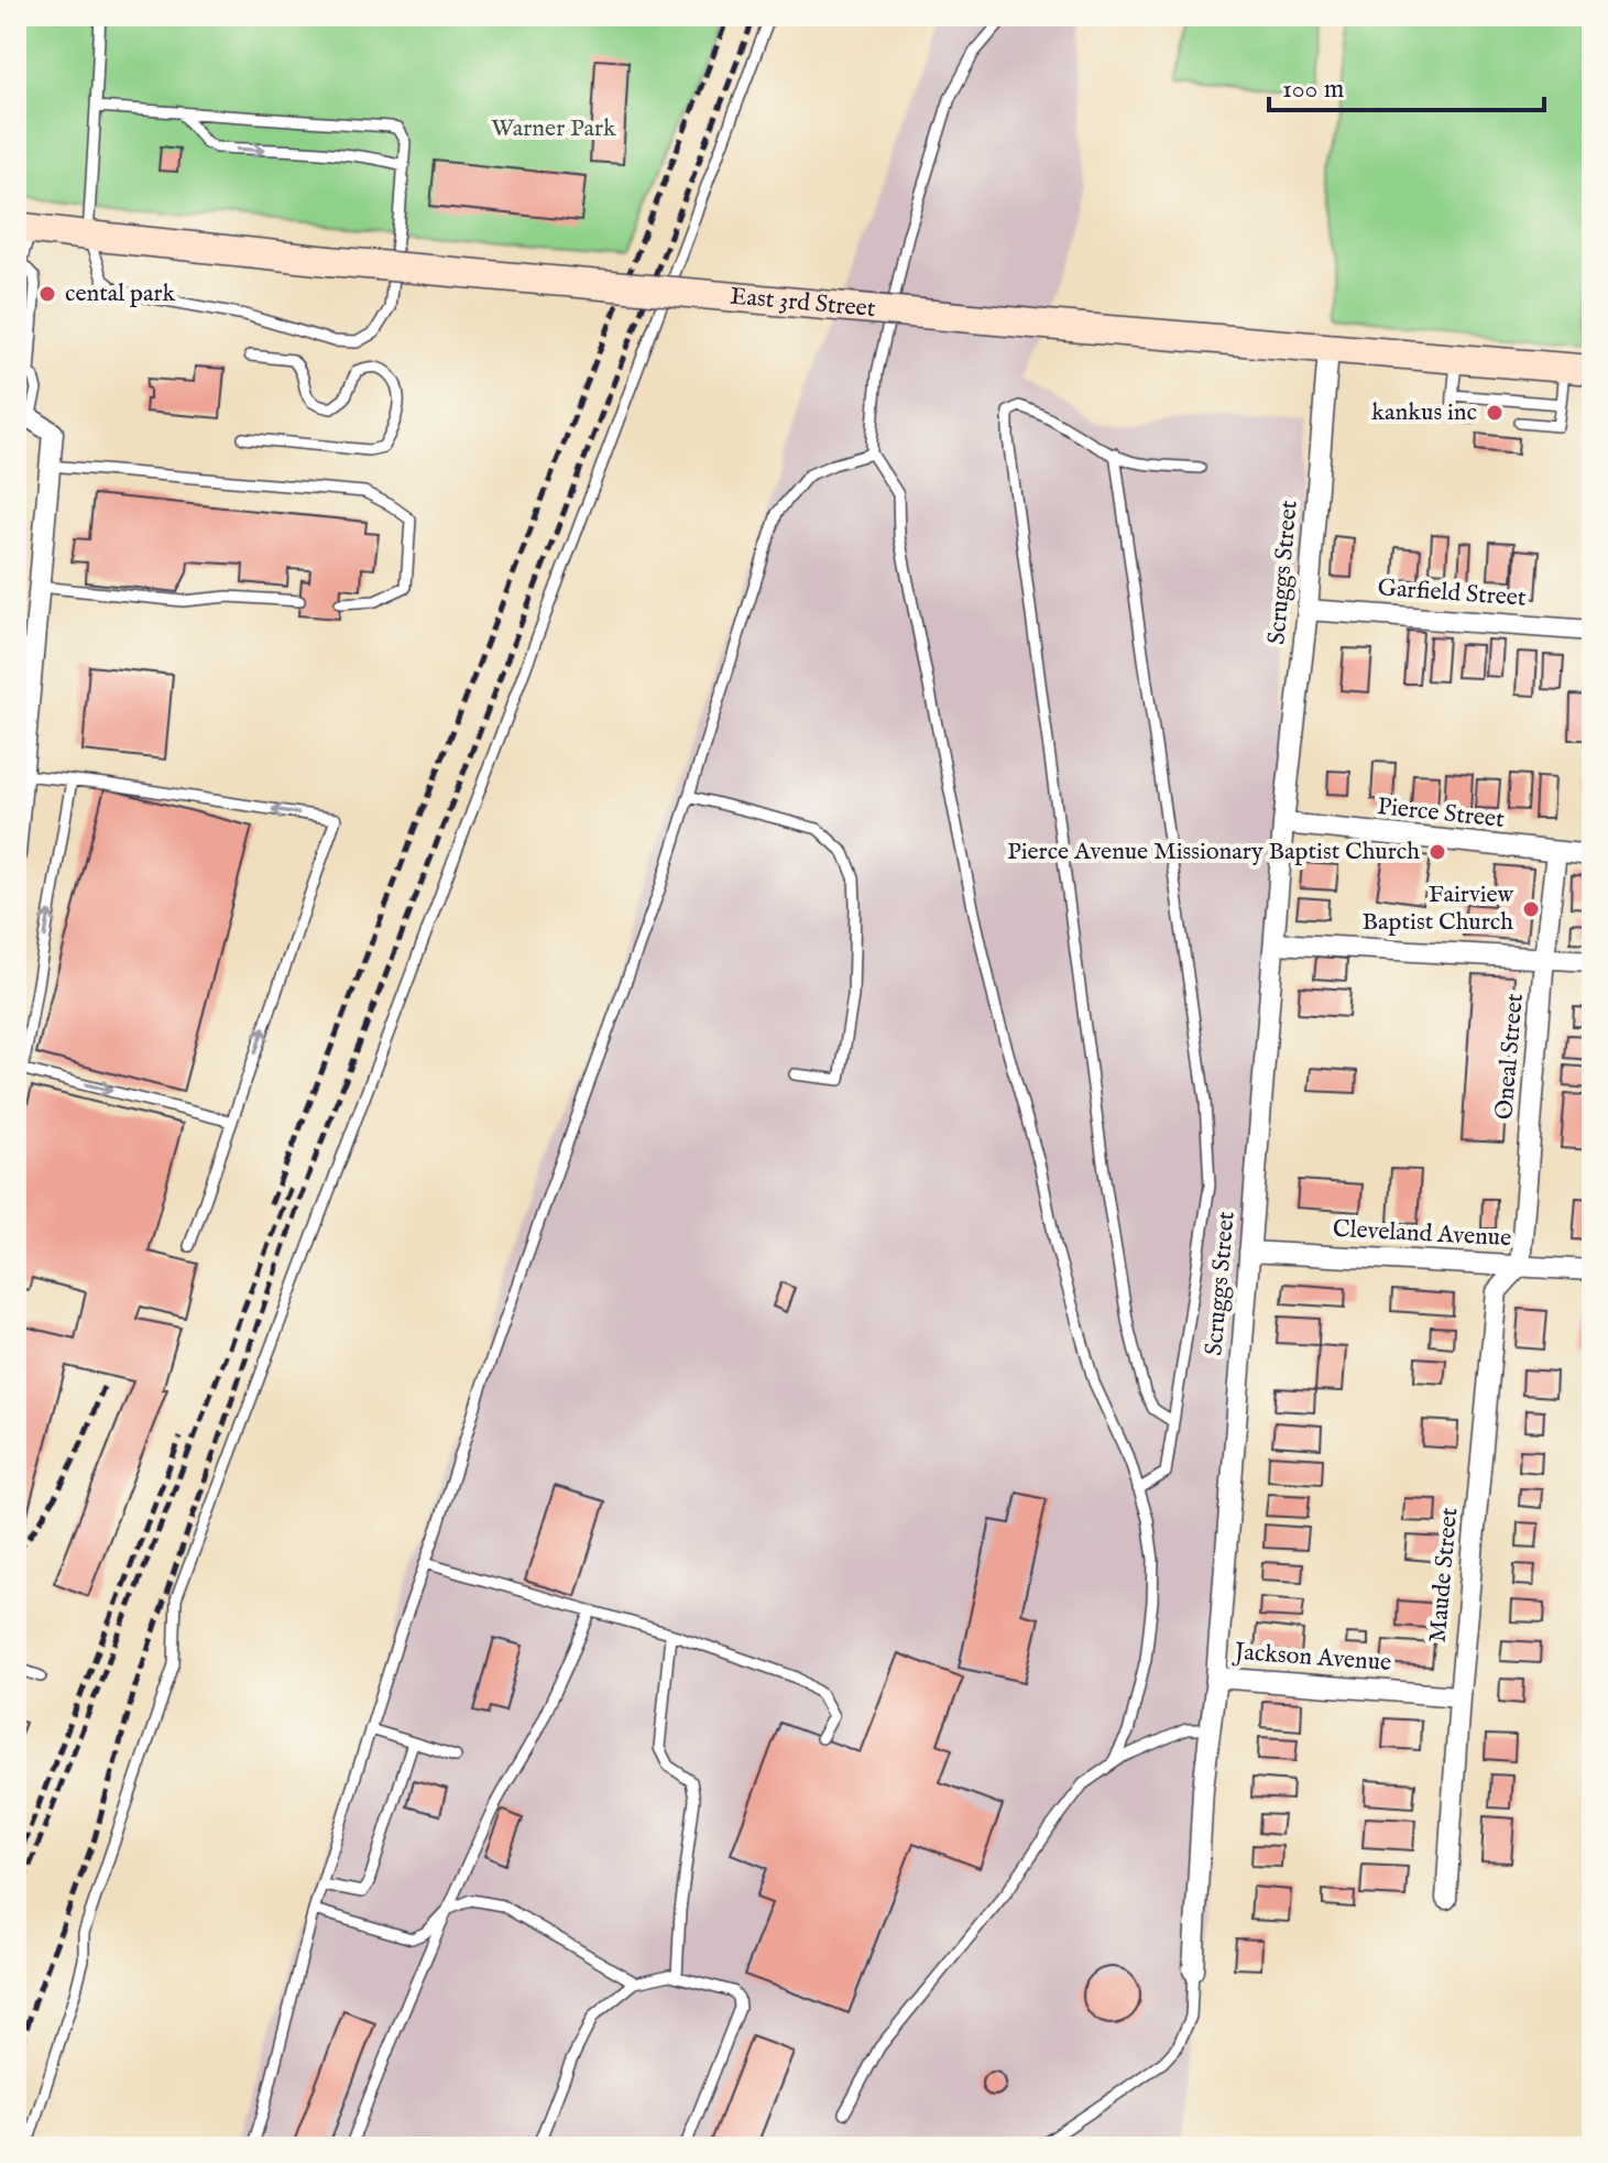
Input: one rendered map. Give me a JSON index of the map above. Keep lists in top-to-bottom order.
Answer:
{
  "streets": {
    "main road": ["East 3rd Street"],
    "street": [
      "Scruggs Street",
      "Garfield Street",
      "Pierce Street",
      "Oneal Street",
      "Cleveland Avenue",
      "Maude Street",
      "Jackson Avenue"
    ]
  },
  "crossings": [
    ["East 3rd Street", "Scruggs Street"],
    ["Scruggs Street", "Garfield Street"],
    ["Scruggs Street", "Pierce Street"],
    ["Scruggs Street", "Cleveland Avenue"],
    ["Scruggs Street", "Jackson Avenue"],
    ["Pierce Street", "Oneal Street"],
    ["Oneal Street", "Cleveland Avenue"],
    ["Oneal Street", "Maude Street"],
    ["Cleveland Avenue", "Maude Street"],
    ["Maude Street", "Jackson Avenue"]
  ],
  "parks": ["Warner Park"],
  "places": [
    "cental park",
    "kankus inc",
    "Pierce Avenue Missionary Baptist Church",
    "Fairview Baptist Church"
  ],
  "scale_bar": "100 m"
}
